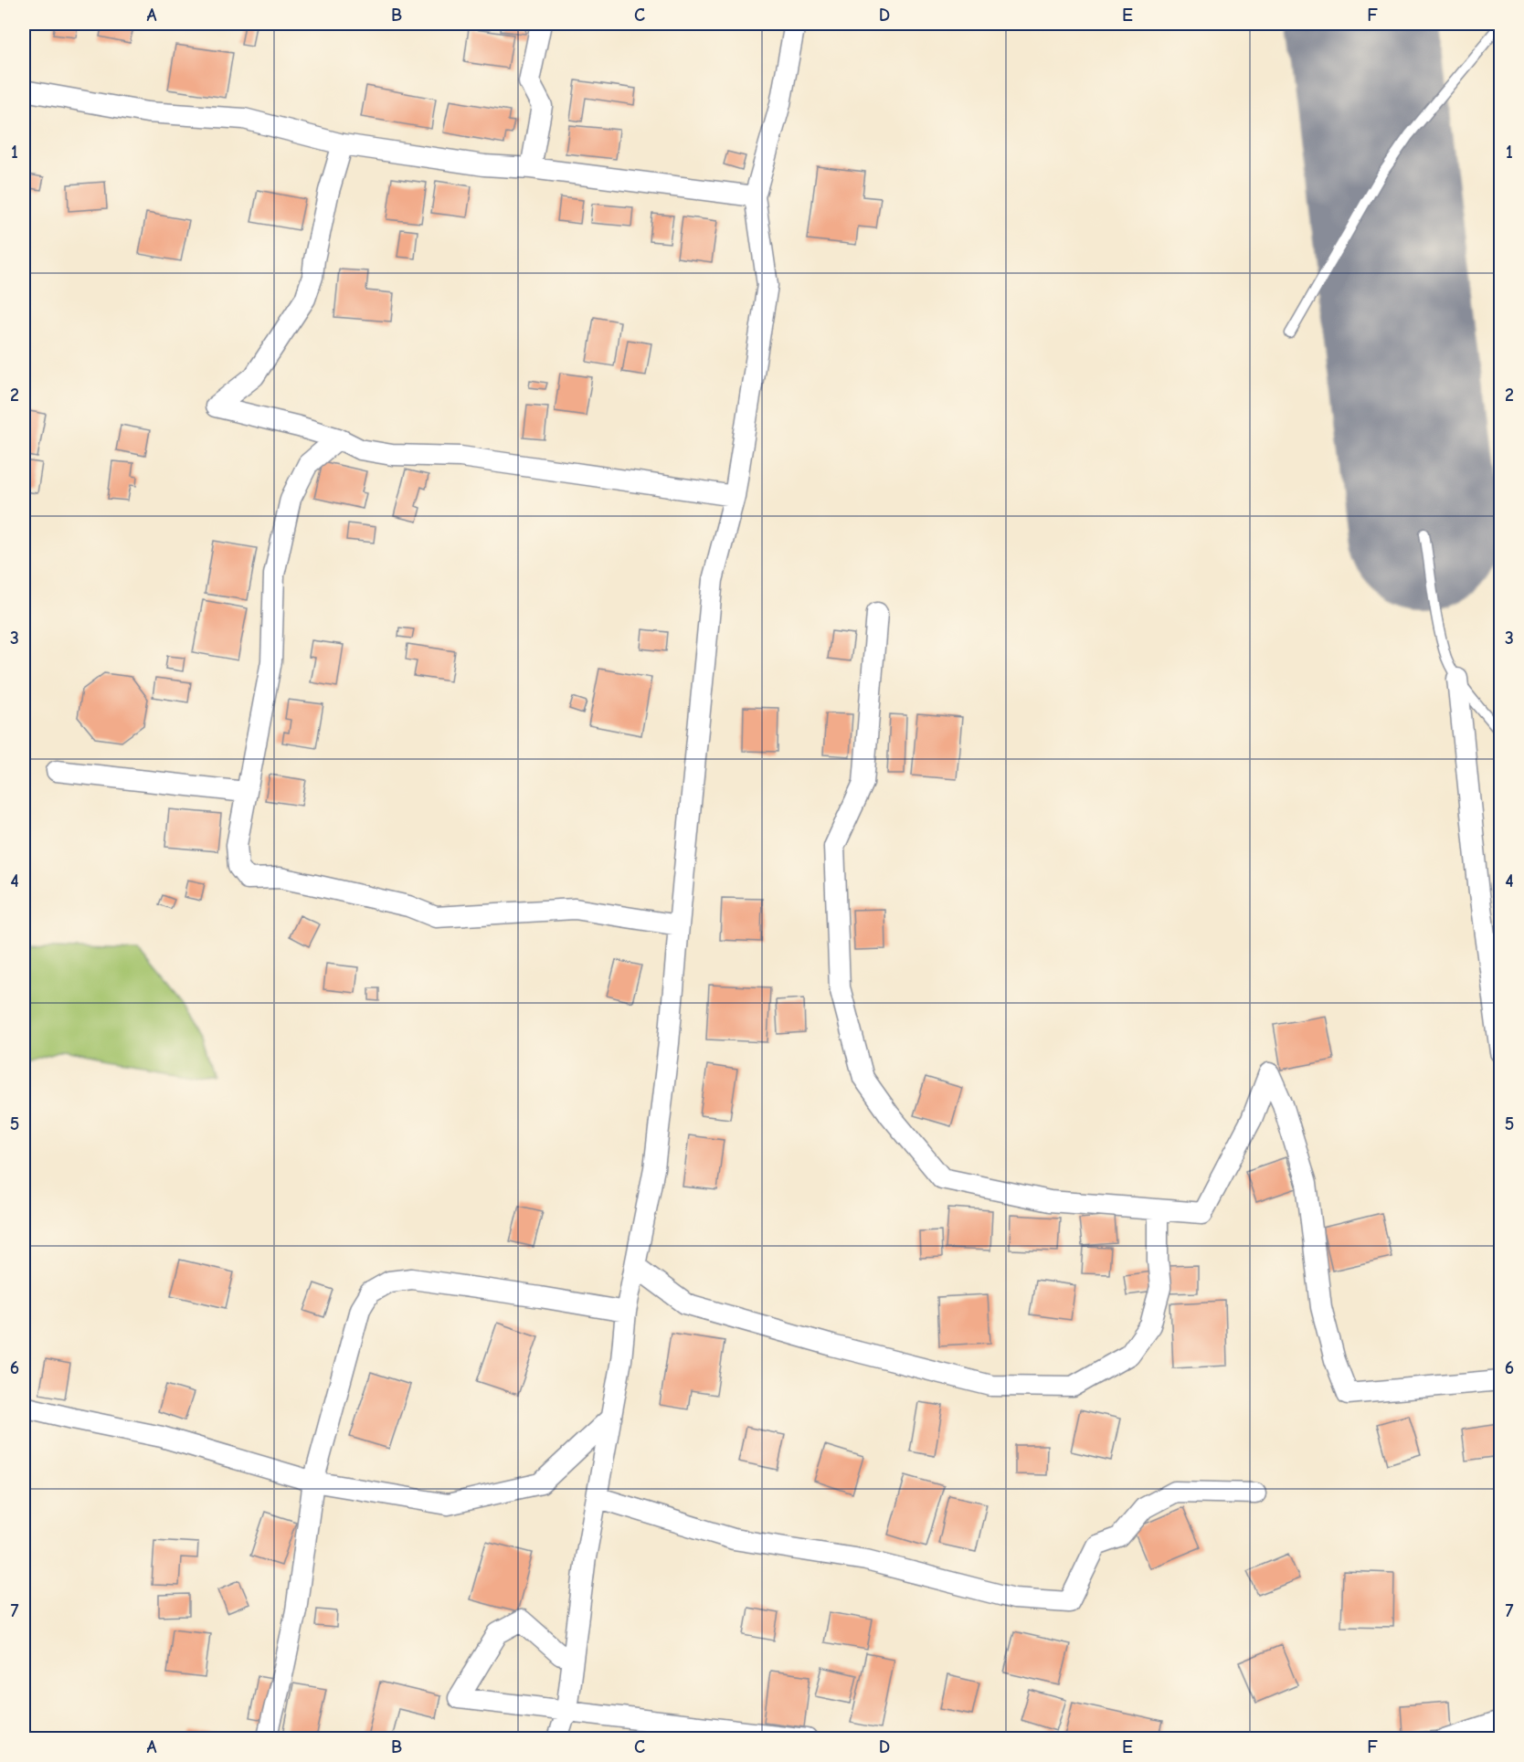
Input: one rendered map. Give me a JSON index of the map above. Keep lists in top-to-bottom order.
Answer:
{
  "grid": {
    "columns": [
      "A",
      "B",
      "C",
      "D",
      "E",
      "F"
    ],
    "rows": [
      "1",
      "2",
      "3",
      "4",
      "5",
      "6",
      "7"
    ]
  }
}
